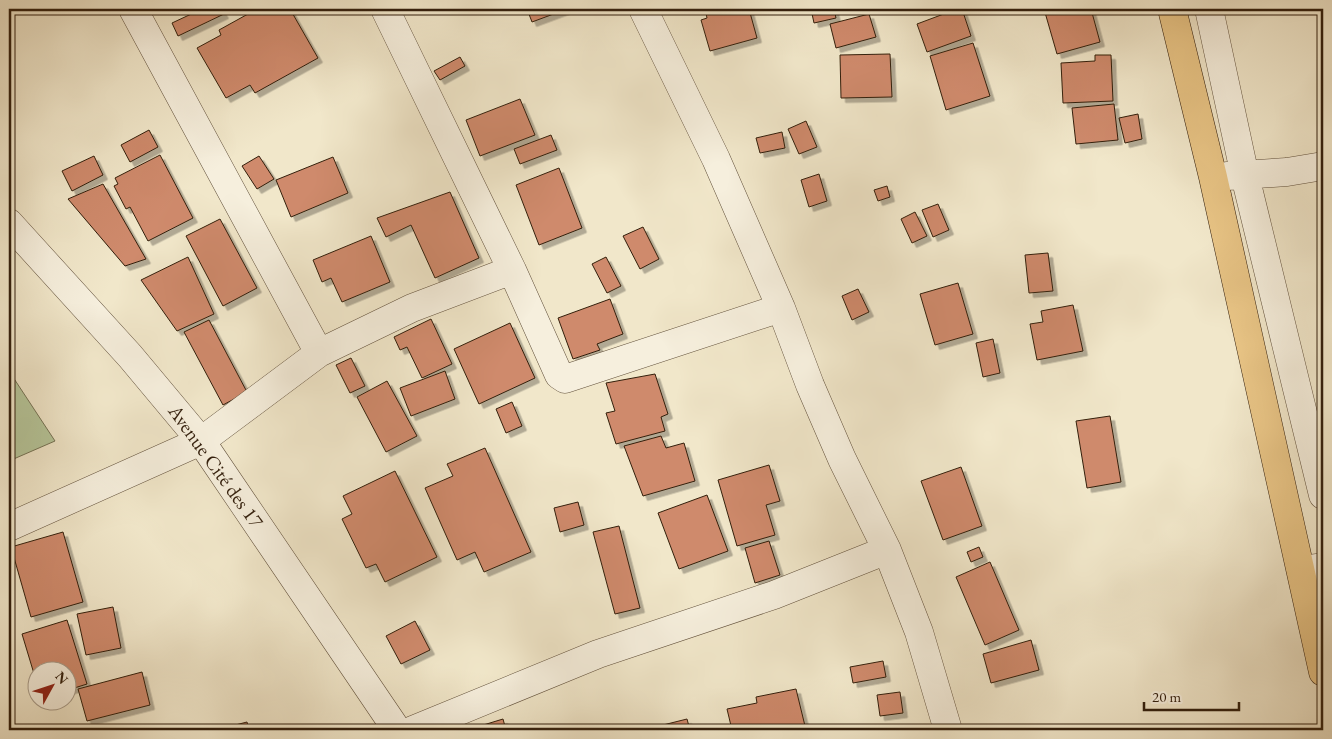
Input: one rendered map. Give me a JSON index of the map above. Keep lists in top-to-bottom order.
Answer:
{
  "streets": {
    "street": ["Avenue Cité des 17"]
  },
  "scale_bar": "20 m",
  "north": "top right"
}
